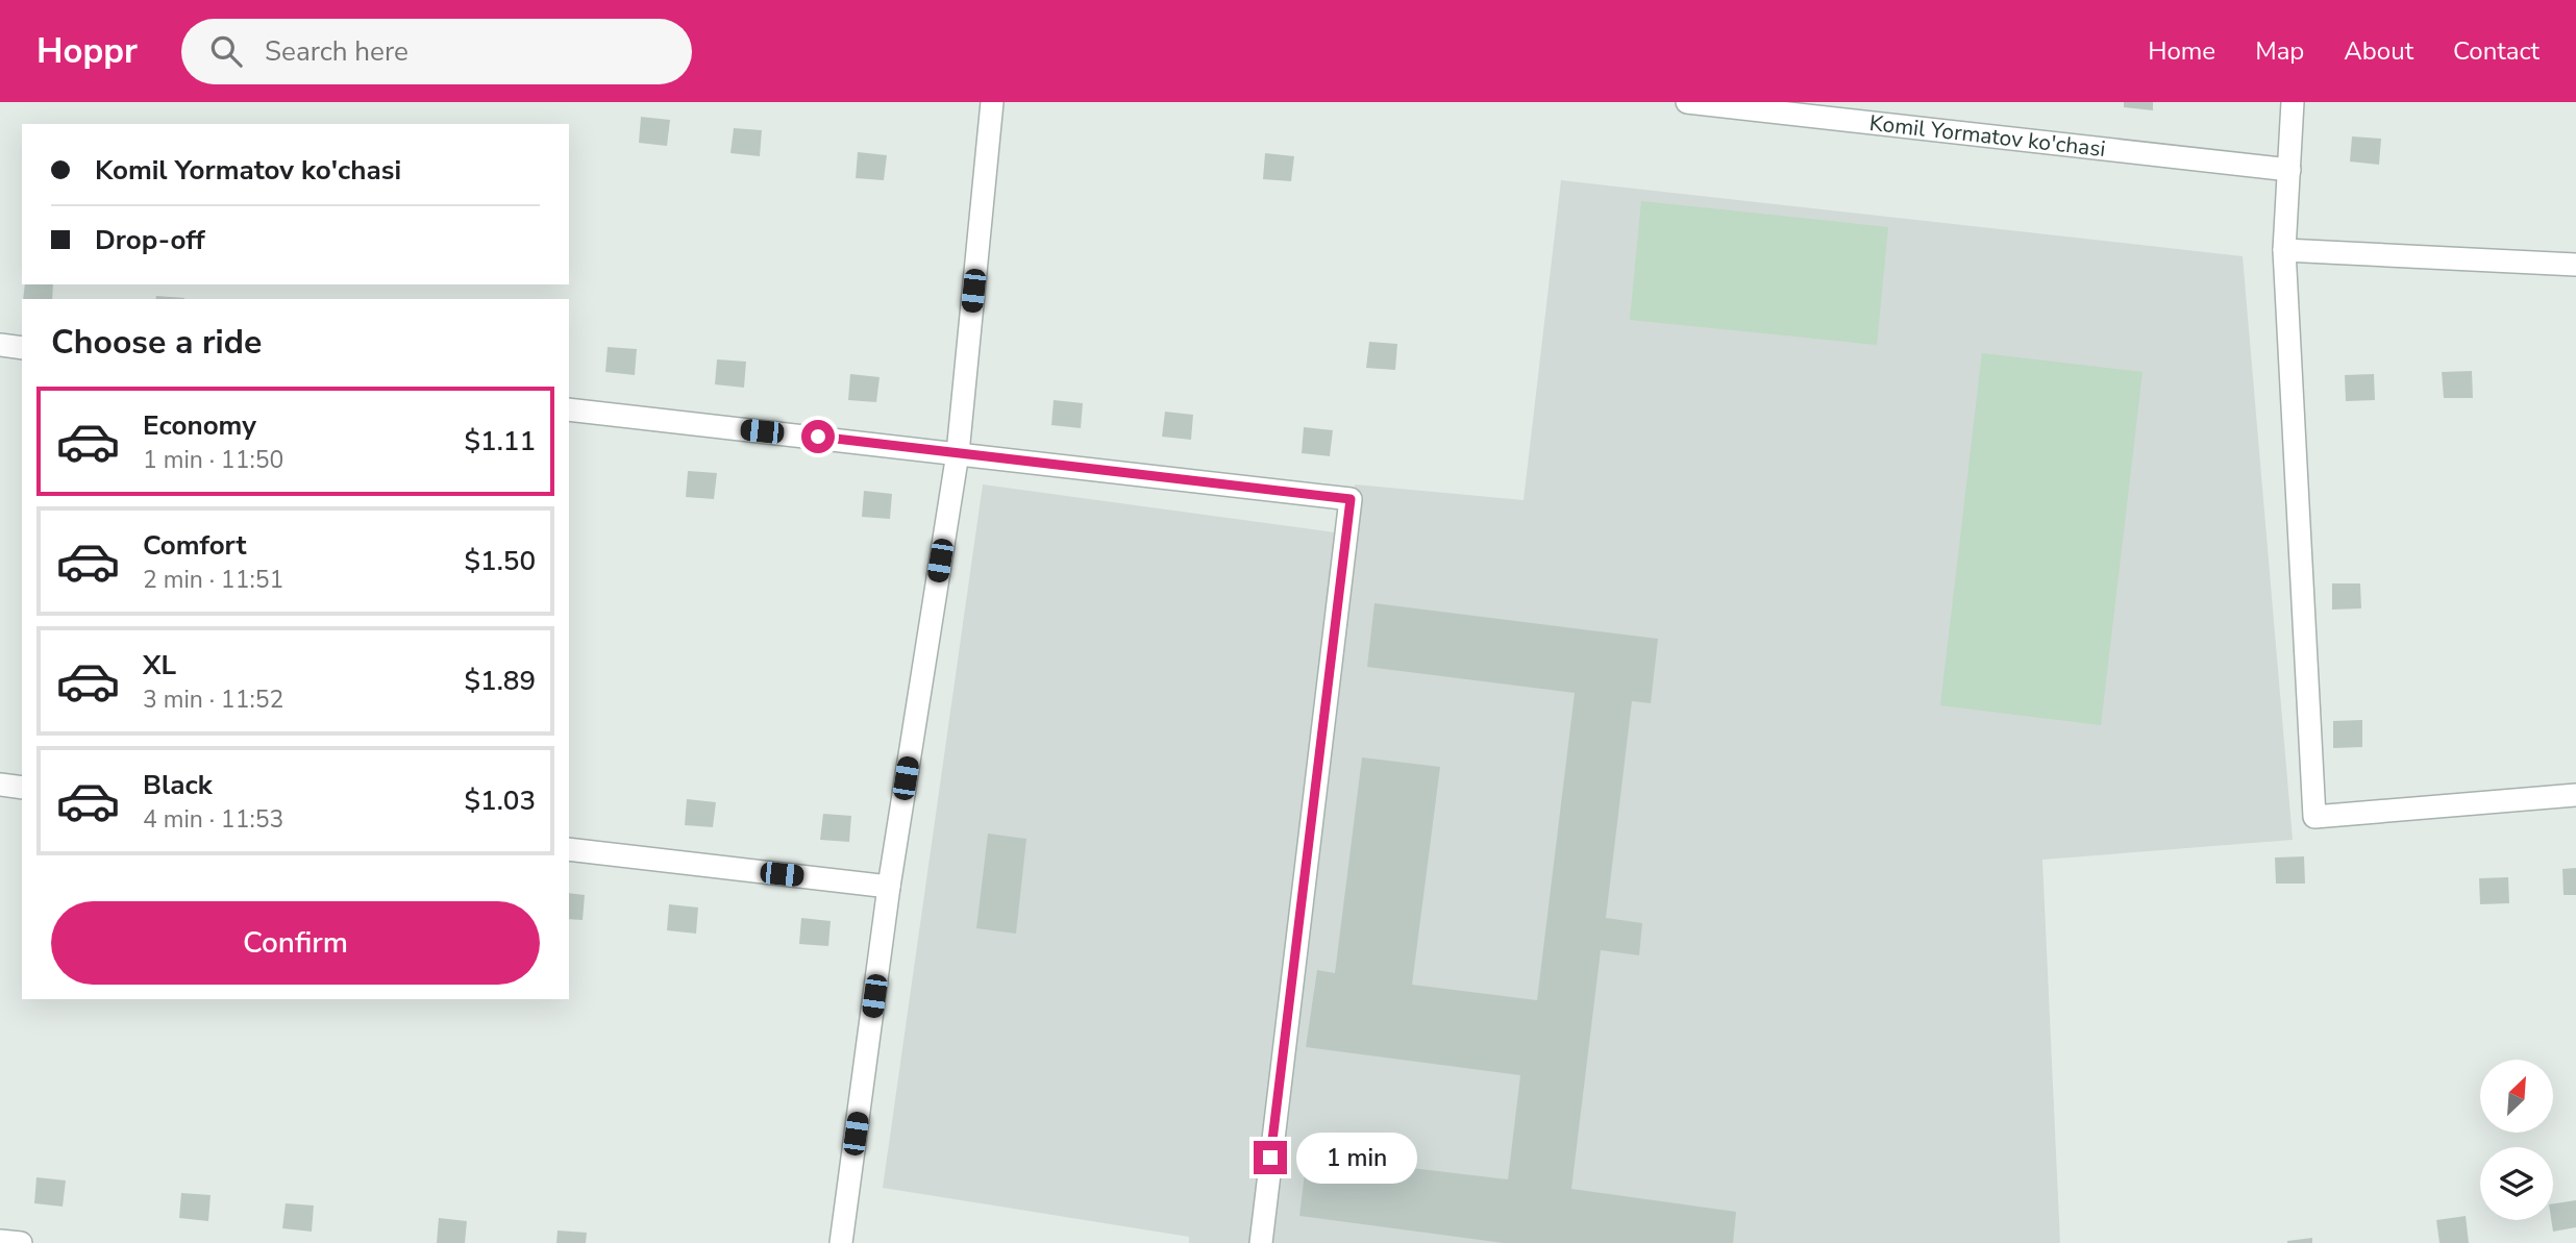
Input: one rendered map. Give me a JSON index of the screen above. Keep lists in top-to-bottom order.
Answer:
{
  "streets": {
    "street": ["Komil Yormatov ko'chasi"]
  },
  "north": "top right",
  "page": {
    "header": "Hoppr",
    "search": "Search here",
    "nav": [
      "Home",
      "Map",
      "About",
      "Contact"
    ],
    "banner": ["Komil Yormatov ko'chasi", "Drop-off"],
    "heading": "Choose a ride",
    "list": [
      {
        "name": "Economy",
        "note": "1 min · 11:50",
        "value": "$1.11"
      },
      {
        "name": "Comfort",
        "note": "2 min · 11:51",
        "value": "$1.50"
      },
      {
        "name": "XL",
        "note": "3 min · 11:52",
        "value": "$1.89"
      },
      {
        "name": "Black",
        "note": "4 min · 11:53",
        "value": "$1.03"
      }
    ],
    "buttons": "Confirm",
    "bubble": "1 min"
  }
}
